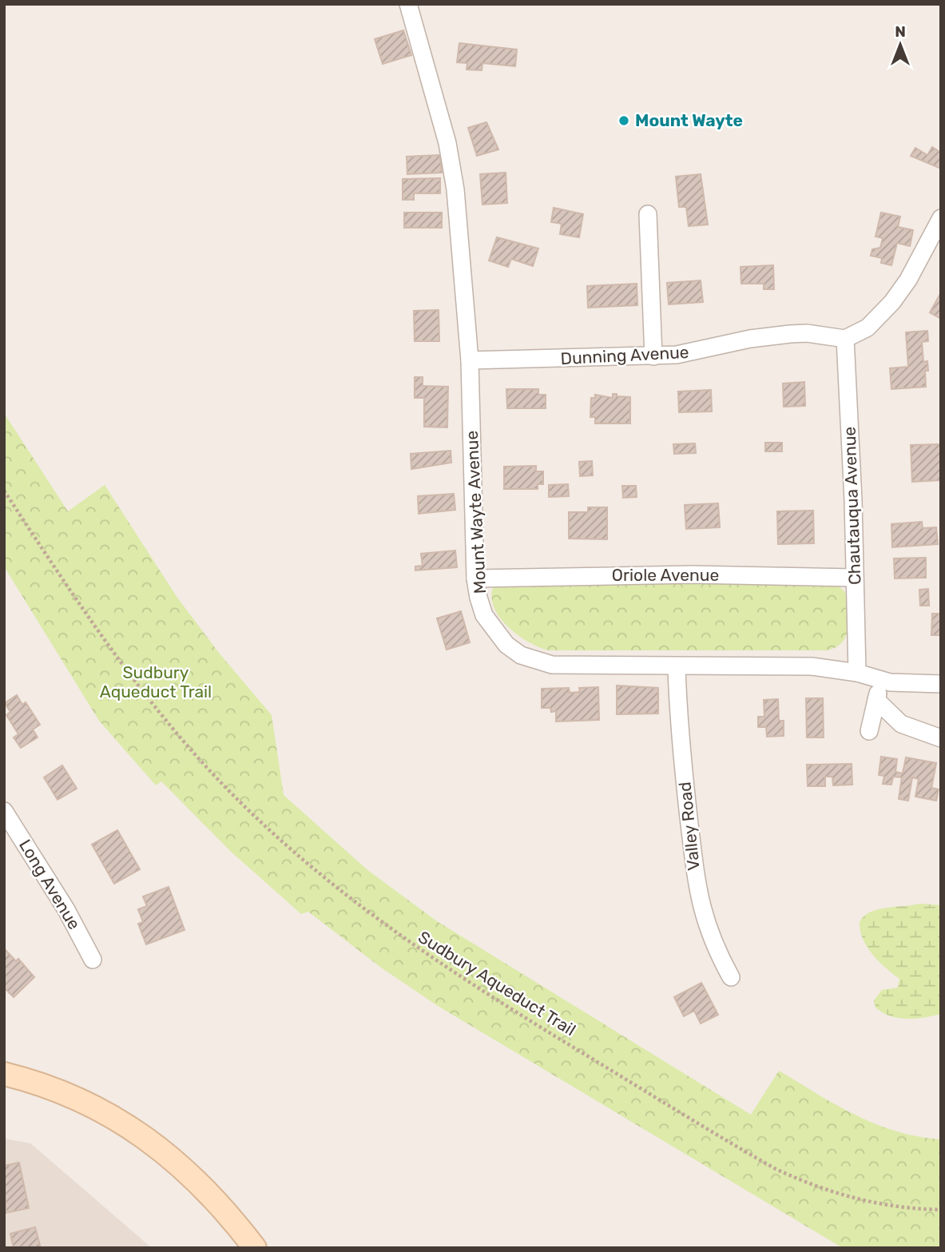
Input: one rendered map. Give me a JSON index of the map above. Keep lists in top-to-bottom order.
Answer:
{
  "streets": {
    "street": [
      "Dunning Avenue",
      "Chautauqua Avenue",
      "Mount Wayte Avenue",
      "Oriole Avenue",
      "Valley Road",
      "Long Avenue"
    ],
    "path": ["Sudbury Aqueduct Trail"]
  },
  "crossings": [
    ["Dunning Avenue", "Chautauqua Avenue"],
    ["Dunning Avenue", "Mount Wayte Avenue"],
    ["Chautauqua Avenue", "Mount Wayte Avenue"],
    ["Chautauqua Avenue", "Oriole Avenue"],
    ["Mount Wayte Avenue", "Oriole Avenue"],
    ["Mount Wayte Avenue", "Valley Road"]
  ],
  "parks": ["Sudbury Aqueduct Trail"],
  "places": ["Mount Wayte"],
  "north": "top"
}
